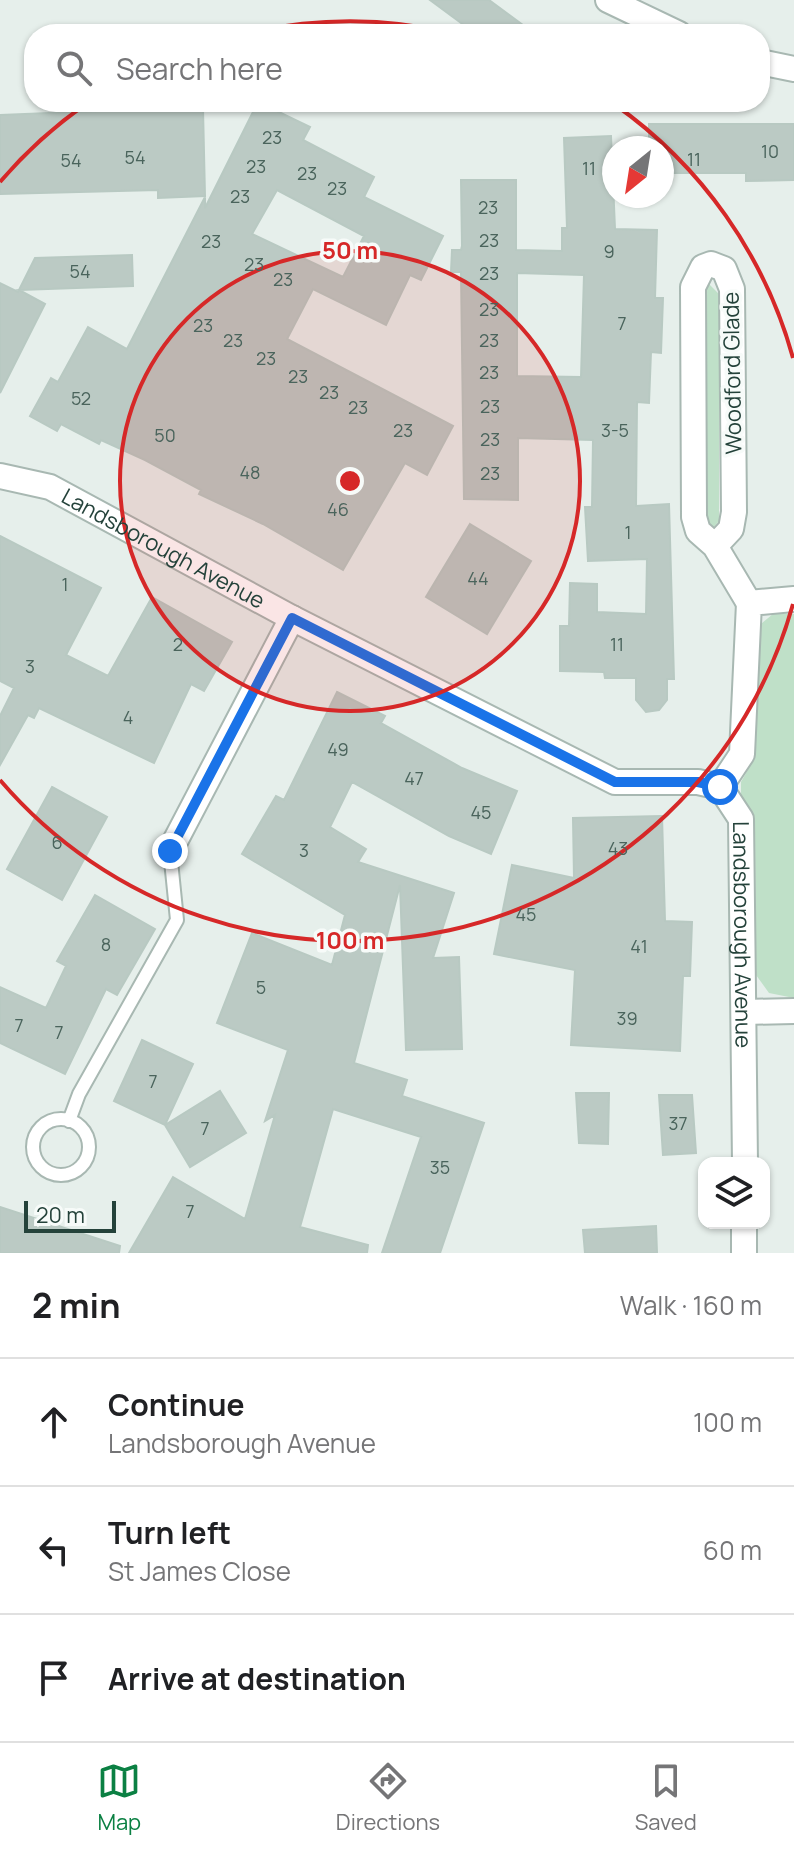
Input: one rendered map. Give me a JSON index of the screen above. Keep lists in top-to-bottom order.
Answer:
{
  "streets": {
    "street": ["Woodford Glade", "Landsborough Avenue"]
  },
  "house_numbers": [
    "23",
    "10",
    "54",
    "11",
    "54",
    "23",
    "11",
    "23",
    "23",
    "23",
    "23",
    "23",
    "23",
    "9",
    "23",
    "54",
    "23",
    "23",
    "23",
    "7",
    "23",
    "23",
    "23",
    "23",
    "23",
    "23",
    "23",
    "52",
    "23",
    "23",
    "23",
    "3-5",
    "50",
    "23",
    "48",
    "23",
    "46",
    "1",
    "44",
    "1",
    "2",
    "11",
    "3",
    "4",
    "49",
    "47",
    "45",
    "6",
    "43",
    "3",
    "45",
    "8",
    "41",
    "5",
    "39",
    "7",
    "7",
    "7",
    "37",
    "7",
    "35",
    "7"
  ],
  "scale_bar": "20 m",
  "north": "bottom left",
  "page": {
    "search": "Search here",
    "scale": "20 m",
    "heading": ["2 min", "Walk · 160 m"],
    "list": [
      ["Continue", "Landsborough Avenue", "100 m"],
      ["Turn left", "St James Close", "60 m"],
      "Arrive at destination"
    ],
    "nav": ["Map", "Directions", "Saved"]
  },
  "rings": ["50 m", "100 m"]
}
